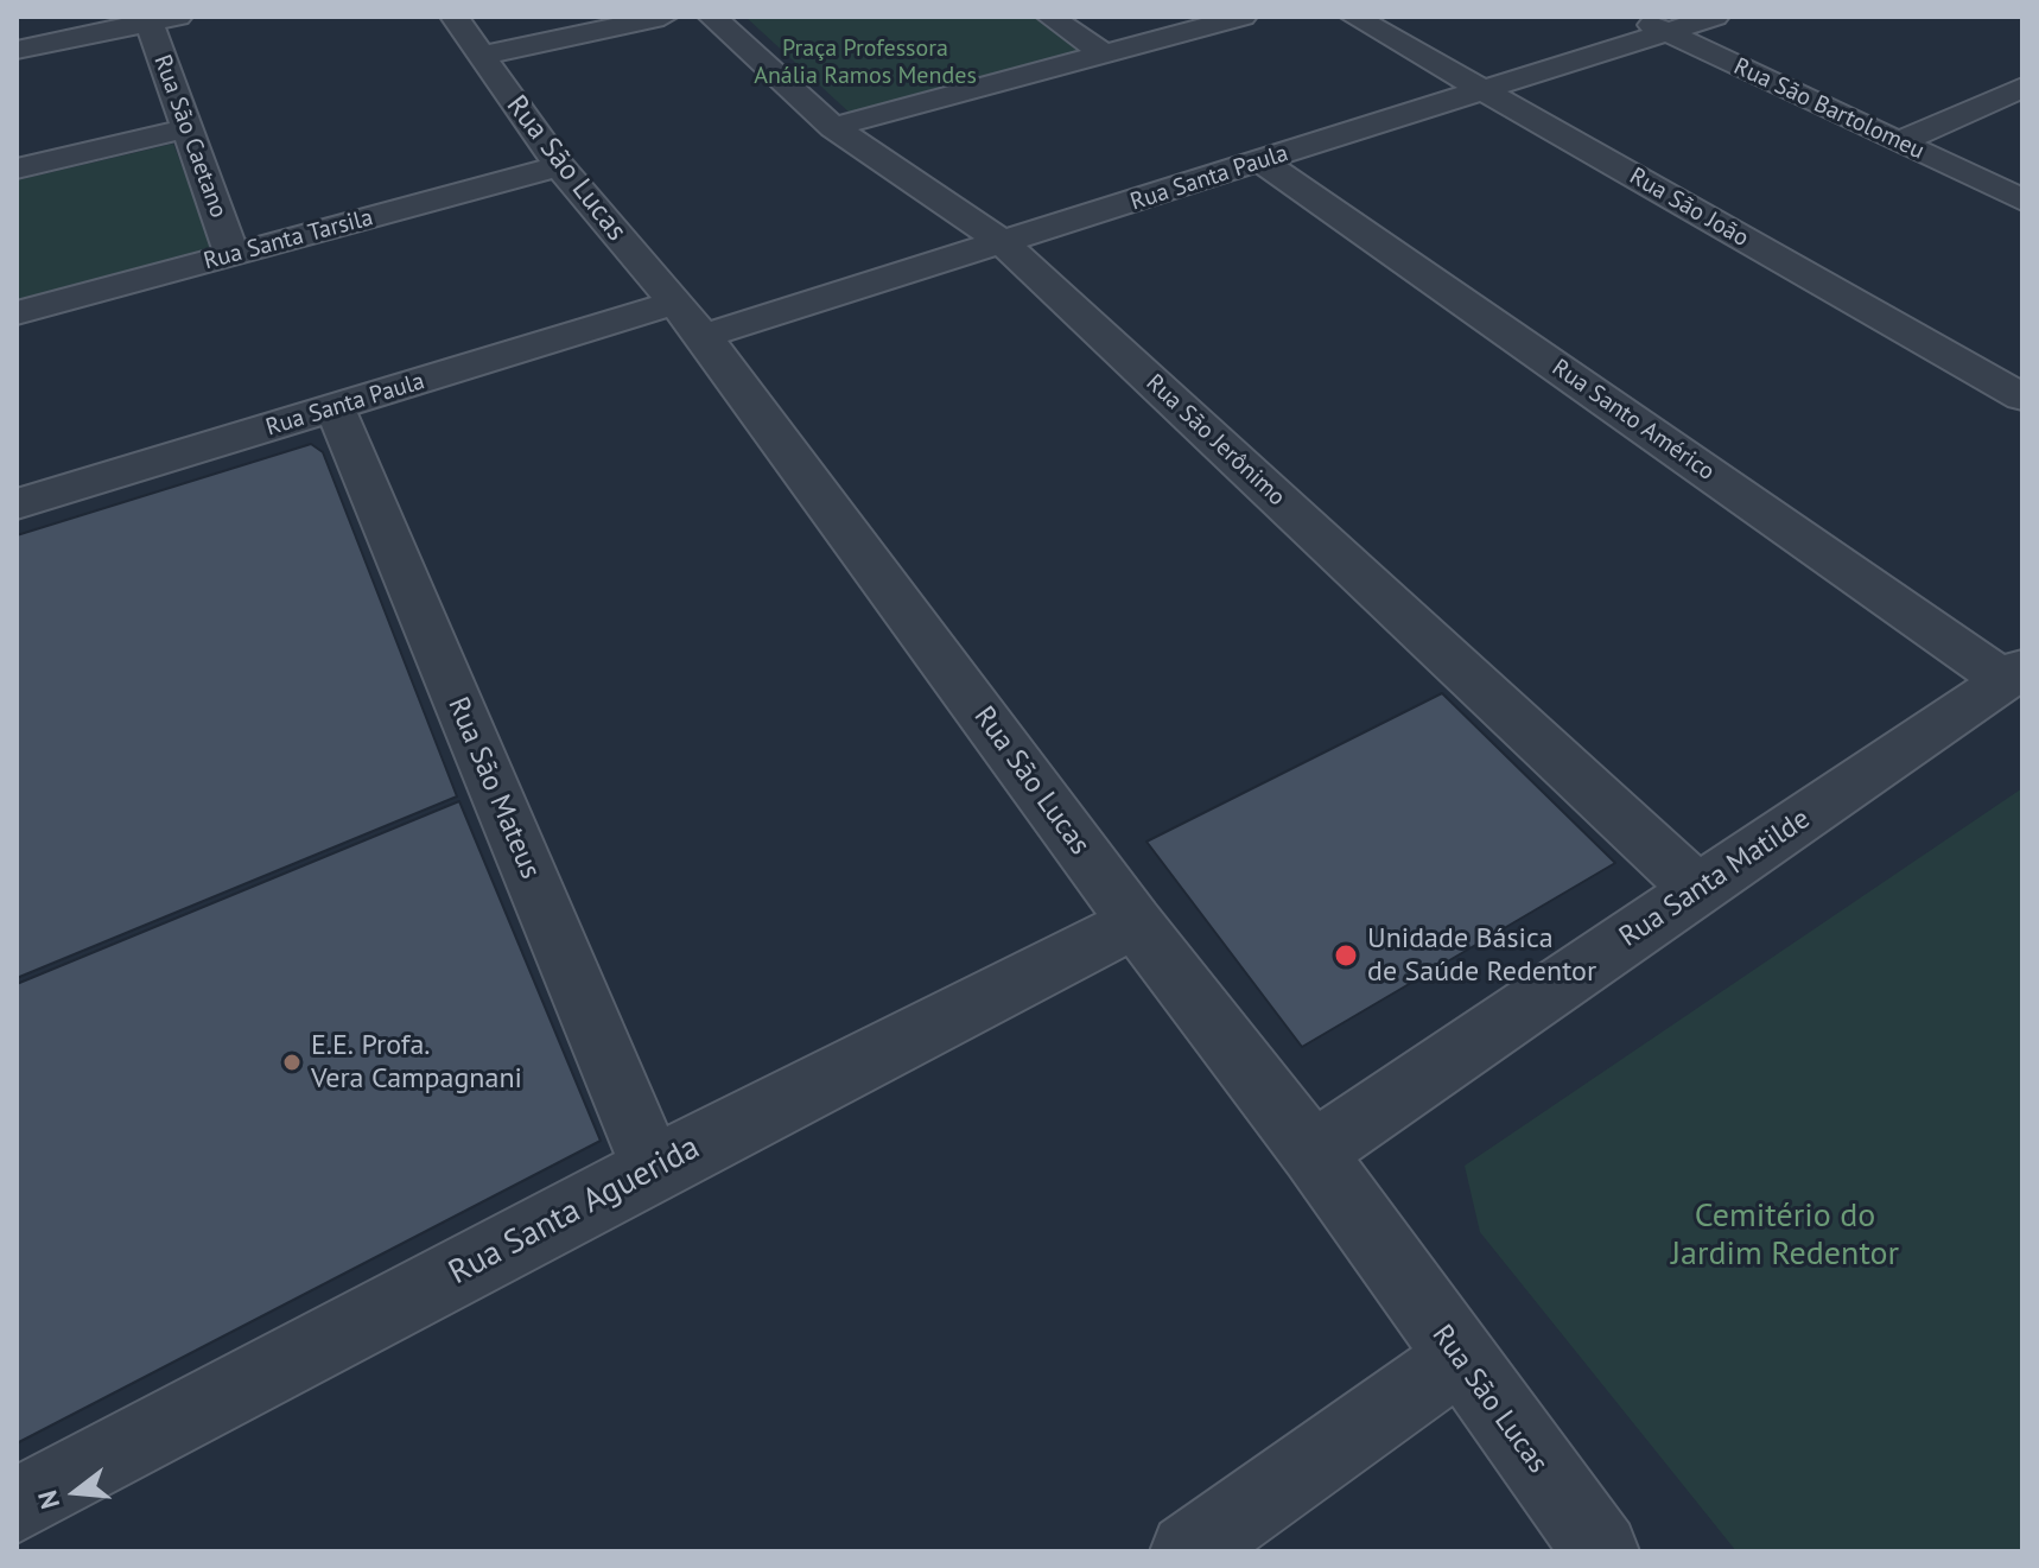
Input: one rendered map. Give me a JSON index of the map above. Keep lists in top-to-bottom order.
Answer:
{
  "streets": {
    "street": [
      "Rua São Bartolomeu",
      "Rua São Caetano",
      "Rua São Lucas",
      "Rua Santa Paula",
      "Rua São João",
      "Rua Santa Tarsila",
      "Rua Santo Américo",
      "Rua São Jerônimo",
      "Rua São Mateus",
      "Rua Santa Matilde",
      "Rua Santa Aguerida"
    ]
  },
  "crossings": [
    ["Rua São Bartolomeu", "Rua Santa Paula"],
    ["Rua São Caetano", "Rua Santa Tarsila"],
    ["Rua São Lucas", "Rua Santa Paula"],
    ["Rua São Lucas", "Rua Santa Tarsila"],
    ["Rua São Lucas", "Rua Santa Matilde"],
    ["Rua São Lucas", "Rua Santa Aguerida"],
    ["Rua Santa Paula", "Rua São João"],
    ["Rua Santa Paula", "Rua Santo Américo"],
    ["Rua Santa Paula", "Rua São Jerônimo"],
    ["Rua Santa Paula", "Rua São Mateus"],
    ["Rua Santo Américo", "Rua Santa Matilde"],
    ["Rua São Jerônimo", "Rua Santa Matilde"],
    ["Rua São Mateus", "Rua Santa Aguerida"]
  ],
  "parks": ["Praça Professora Anália Ramos Mendes", "Cemitério do Jardim Redentor"],
  "places": ["Unidade Básica de Saúde Redentor", "E.E. Profa. Vera Campagnani"],
  "north": "left"
}
